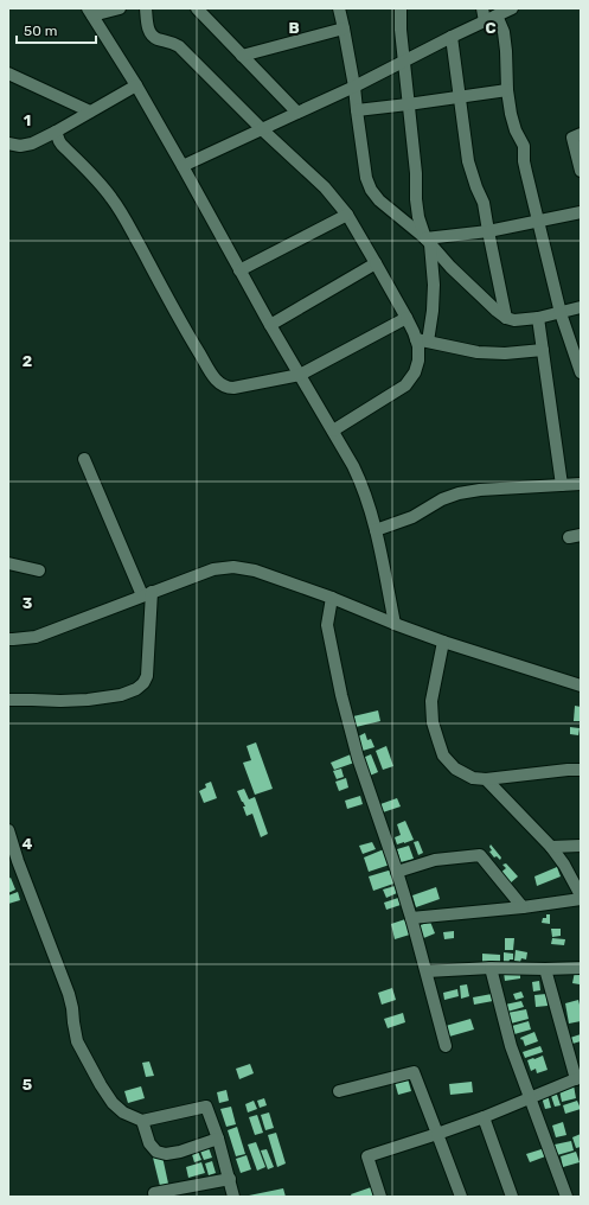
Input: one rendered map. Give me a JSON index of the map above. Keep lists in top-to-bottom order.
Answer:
{
  "scale_bar": "50 m",
  "grid": {
    "columns": ["B", "C"],
    "rows": [
      "1",
      "2",
      "3",
      "4",
      "5"
    ]
  }
}
